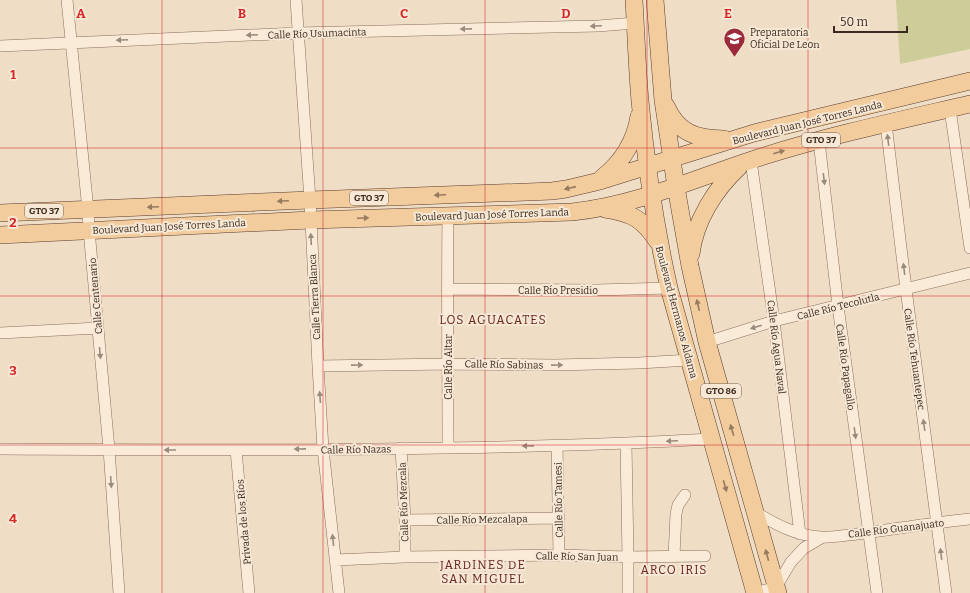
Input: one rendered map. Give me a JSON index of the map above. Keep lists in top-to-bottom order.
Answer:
{
  "streets": {
    "main road": [
      "Boulevard Juan José Torres Landa",
      "GTO 37",
      "Boulevard Hermanos Aldama",
      "GTO 86"
    ],
    "street": [
      "Calle Río Usumacinta",
      "Calle Río Presidio",
      "Calle Centenario",
      "Calle Tierra Blanca",
      "Calle Río Tecolutla",
      "Calle Río Agua Naval",
      "Calle Río Tehuantepec",
      "Calle Río Sabinas",
      "Calle Río Altar",
      "Calle Río Papagallo",
      "Calle Río Nazas",
      "Calle Río Tamesi",
      "Calle Río Mezcala",
      "Calle Río Mezcalapa",
      "Privada de los Ríos",
      "Calle Río Guanajuato",
      "Calle Río San Juan"
    ]
  },
  "crossings": [
    ["Calle Río Usumacinta", "Calle Centenario"],
    ["Calle Río Usumacinta", "Calle Tierra Blanca"],
    ["Calle Río Usumacinta", "Boulevard Hermanos Aldama"],
    ["Boulevard Juan José Torres Landa", "Calle Centenario"],
    ["Boulevard Juan José Torres Landa", "Calle Tierra Blanca"],
    ["Boulevard Juan José Torres Landa", "Boulevard Hermanos Aldama"],
    ["Boulevard Juan José Torres Landa", "Calle Río Agua Naval"],
    ["Boulevard Juan José Torres Landa", "Calle Río Tehuantepec"],
    ["Boulevard Juan José Torres Landa", "Calle Río Altar"],
    ["Boulevard Juan José Torres Landa", "Calle Río Papagallo"],
    ["Boulevard Juan José Torres Landa", "GTO 86"],
    ["Calle Río Presidio", "Boulevard Hermanos Aldama"],
    ["Calle Río Presidio", "Calle Río Altar"],
    ["Calle Centenario", "Calle Río Nazas"],
    ["Calle Tierra Blanca", "Calle Río Sabinas"],
    ["Calle Tierra Blanca", "Calle Río Nazas"],
    ["Calle Tierra Blanca", "Calle Río San Juan"],
    ["Calle Río Tecolutla", "Calle Río Agua Naval"],
    ["Calle Río Tecolutla", "Calle Río Tehuantepec"],
    ["Calle Río Tecolutla", "Calle Río Papagallo"],
    ["Calle Río Tecolutla", "GTO 86"],
    ["Boulevard Hermanos Aldama", "Calle Río Sabinas"],
    ["Boulevard Hermanos Aldama", "Calle Río Nazas"],
    ["Calle Río Agua Naval", "Calle Río Guanajuato"],
    ["Calle Río Tehuantepec", "Calle Río Guanajuato"],
    ["Calle Río Sabinas", "Calle Río Altar"],
    ["Calle Río Altar", "Calle Río Nazas"],
    ["Calle Río Papagallo", "Calle Río Guanajuato"],
    ["GTO 86", "Calle Río Guanajuato"],
    ["Calle Río Nazas", "Calle Río Tamesi"],
    ["Calle Río Nazas", "Calle Río Mezcala"],
    ["Calle Río Nazas", "Privada de los Ríos"],
    ["Calle Río Tamesi", "Calle Río Mezcalapa"],
    ["Calle Río Tamesi", "Calle Río San Juan"],
    ["Calle Río Mezcala", "Calle Río Mezcalapa"],
    ["Calle Río Mezcala", "Calle Río San Juan"]
  ],
  "one_way": [
    "Calle Río Usumacinta",
    "Calle Centenario",
    "Calle Tierra Blanca",
    "Calle Río Tehuantepec",
    "Calle Río Sabinas",
    "Calle Río Papagallo",
    "Calle Río Nazas"
  ],
  "districts": ["LOS AGUACATES", "JARDINES DE SAN MIGUEL", "ARCO IRIS"],
  "places": {
    "school or university": ["Preparatoria Oficial De Leon"]
  },
  "scale_bar": "50 m",
  "grid": {
    "columns": [
      "A",
      "B",
      "C",
      "D",
      "E"
    ],
    "rows": [
      "1",
      "2",
      "3",
      "4"
    ]
  }
}
